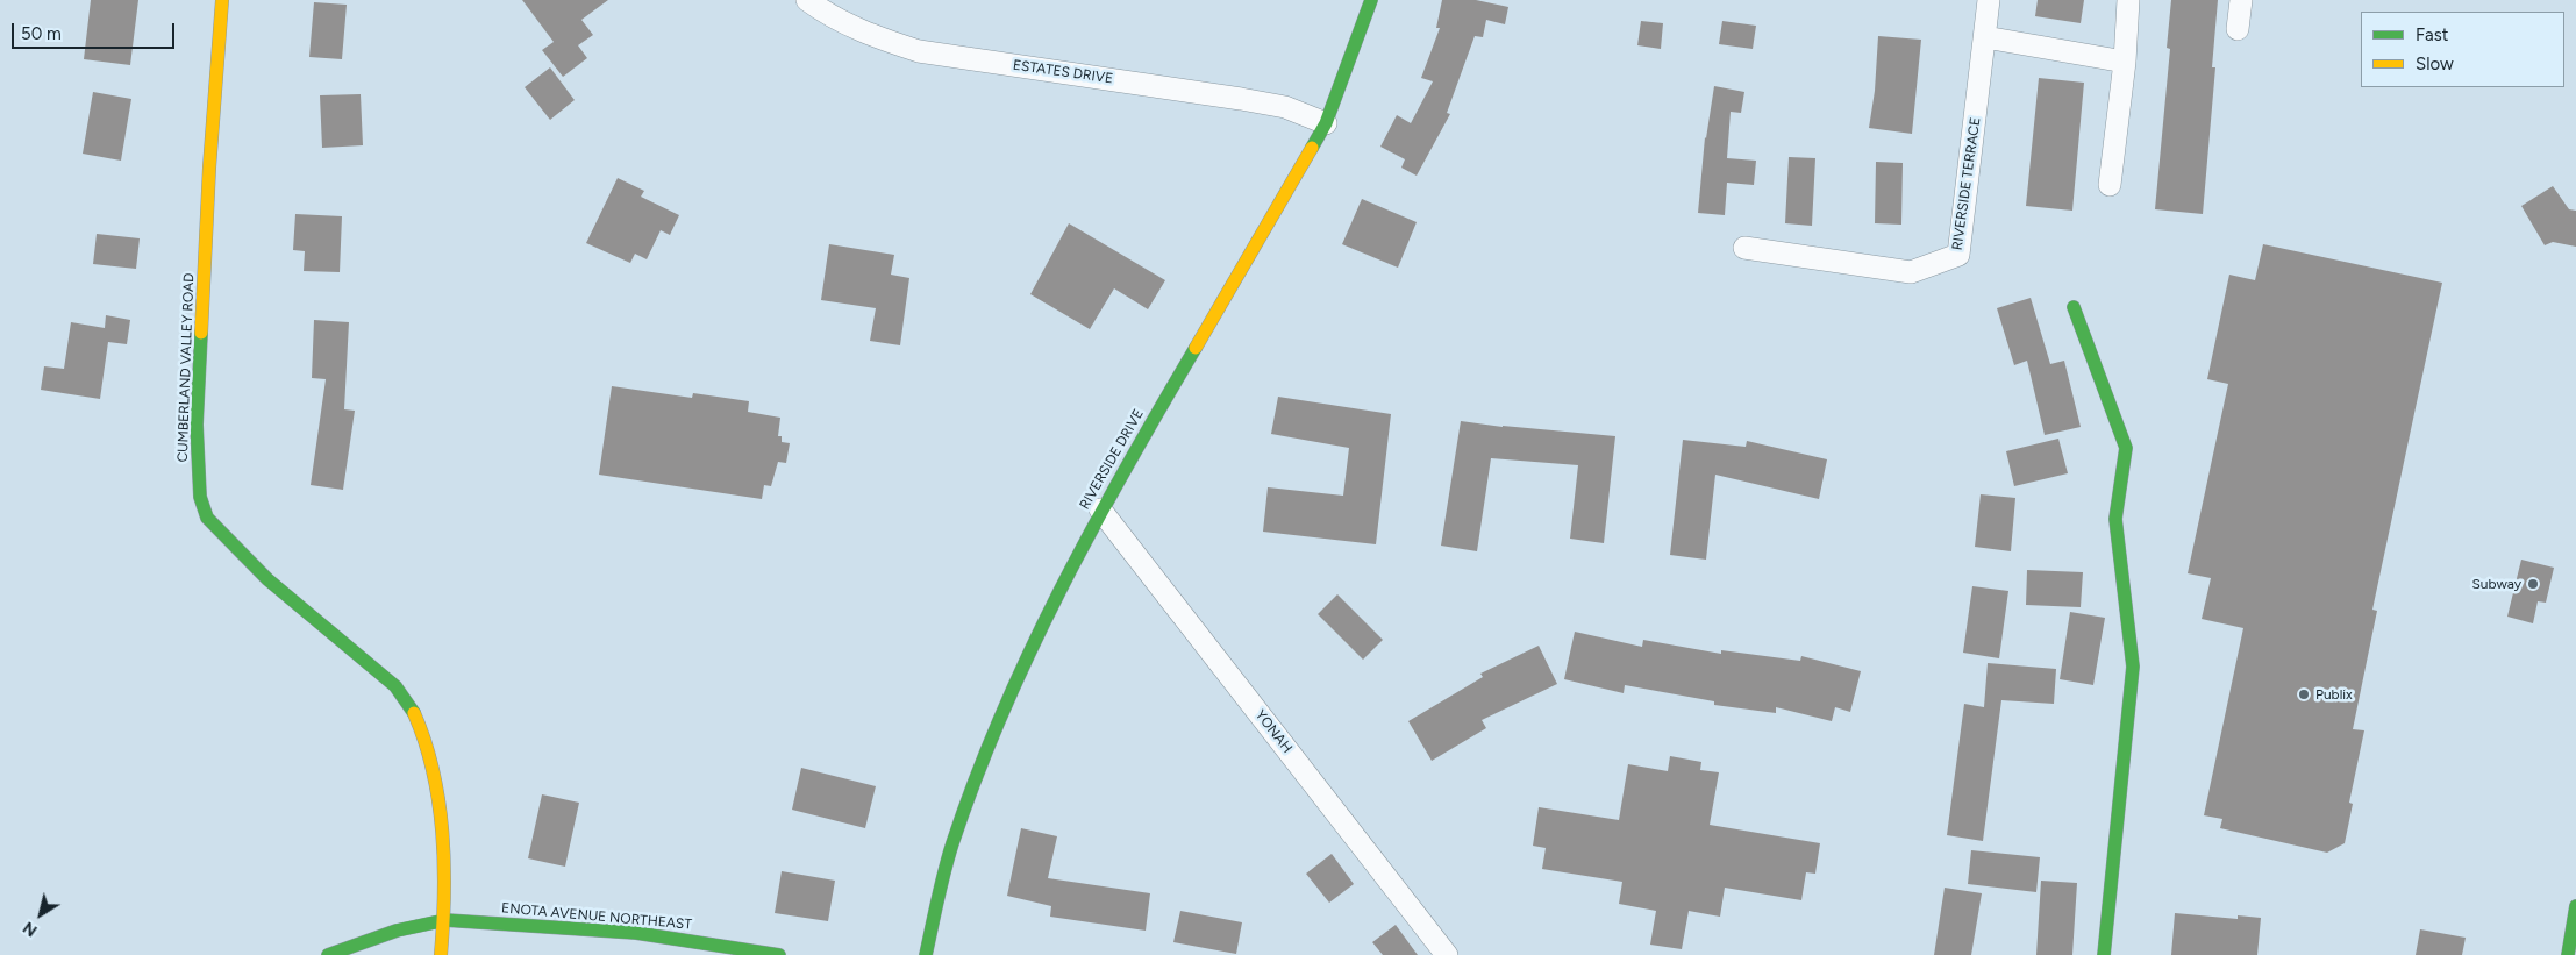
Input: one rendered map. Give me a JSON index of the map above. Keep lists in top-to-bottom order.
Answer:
{
  "streets": {
    "main road": ["CUMBERLAND VALLEY ROAD", "RIVERSIDE DRIVE", "ENOTA AVENUE NORTHEAST"],
    "street": ["ESTATES DRIVE", "RIVERSIDE TERRACE", "YONAH"]
  },
  "crossings": [
    ["ESTATES DRIVE", "RIVERSIDE DRIVE"],
    ["CUMBERLAND VALLEY ROAD", "ENOTA AVENUE NORTHEAST"],
    ["RIVERSIDE DRIVE", "YONAH"]
  ],
  "places": ["Subway", "Publix"],
  "legend": ["Fast", "Slow"],
  "scale_bar": "50 m",
  "north": "bottom left"
}
